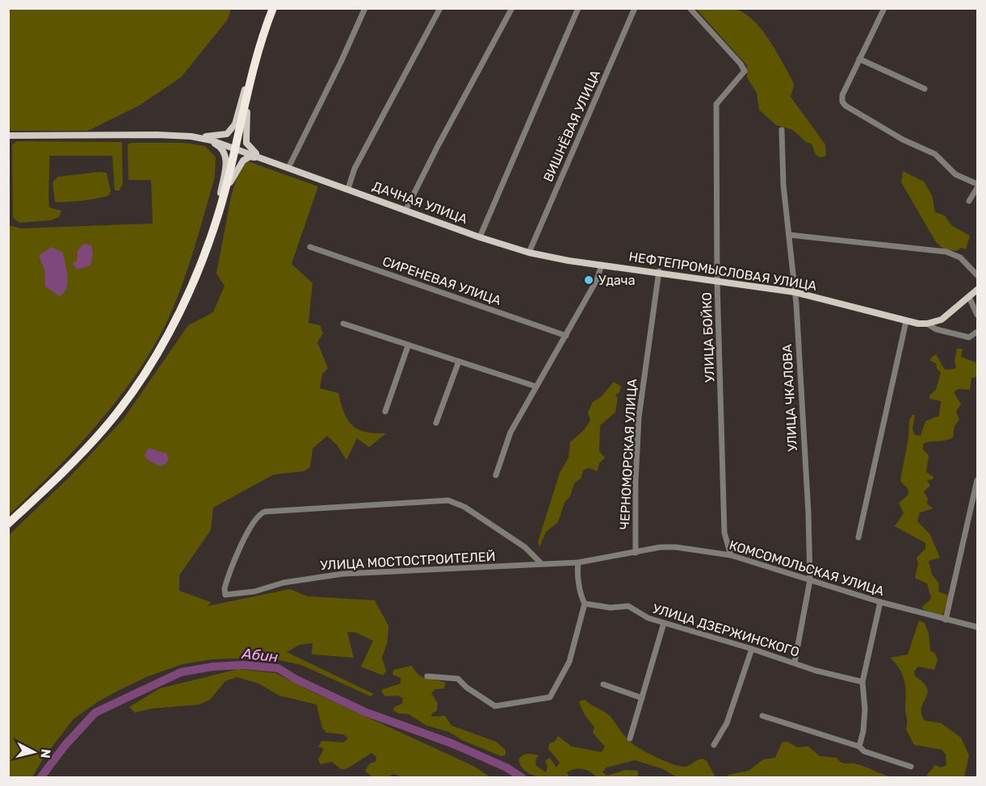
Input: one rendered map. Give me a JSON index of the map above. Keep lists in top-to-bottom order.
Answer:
{
  "streets": {
    "main road": ["ДАЧНАЯ УЛИЦА", "НЕФТЕПРОМЫСЛОВАЯ УЛИЦА"],
    "street": [
      "ВИШНЁВАЯ УЛИЦА",
      "СИРЕНЕВАЯ УЛИЦА",
      "УЛИЦА БОЙКО",
      "УЛИЦА ЧКАЛОВА",
      "ЧЕРНОМОРСКАЯ УЛИЦА",
      "УЛИЦА МОСТОСТРОИТЕЛЕЙ",
      "КОМСОМОЛЬСКАЯ УЛИЦА",
      "УЛИЦА ДЗЕРЖИНСКОГО"
    ]
  },
  "crossings": [
    ["ВИШНЁВАЯ УЛИЦА", "ДАЧНАЯ УЛИЦА"],
    ["ДАЧНАЯ УЛИЦА", "НЕФТЕПРОМЫСЛОВАЯ УЛИЦА"],
    ["НЕФТЕПРОМЫСЛОВАЯ УЛИЦА", "УЛИЦА БОЙКО"],
    ["НЕФТЕПРОМЫСЛОВАЯ УЛИЦА", "УЛИЦА ЧКАЛОВА"],
    ["НЕФТЕПРОМЫСЛОВАЯ УЛИЦА", "ЧЕРНОМОРСКАЯ УЛИЦА"],
    ["УЛИЦА БОЙКО", "КОМСОМОЛЬСКАЯ УЛИЦА"],
    ["УЛИЦА ЧКАЛОВА", "КОМСОМОЛЬСКАЯ УЛИЦА"],
    ["УЛИЦА ЧКАЛОВА", "УЛИЦА ДЗЕРЖИНСКОГО"],
    ["ЧЕРНОМОРСКАЯ УЛИЦА", "КОМСОМОЛЬСКАЯ УЛИЦА"],
    ["УЛИЦА МОСТОСТРОИТЕЛЕЙ", "КОМСОМОЛЬСКАЯ УЛИЦА"]
  ],
  "water": ["Абин"],
  "places": ["Удача"],
  "north": "right"
}
